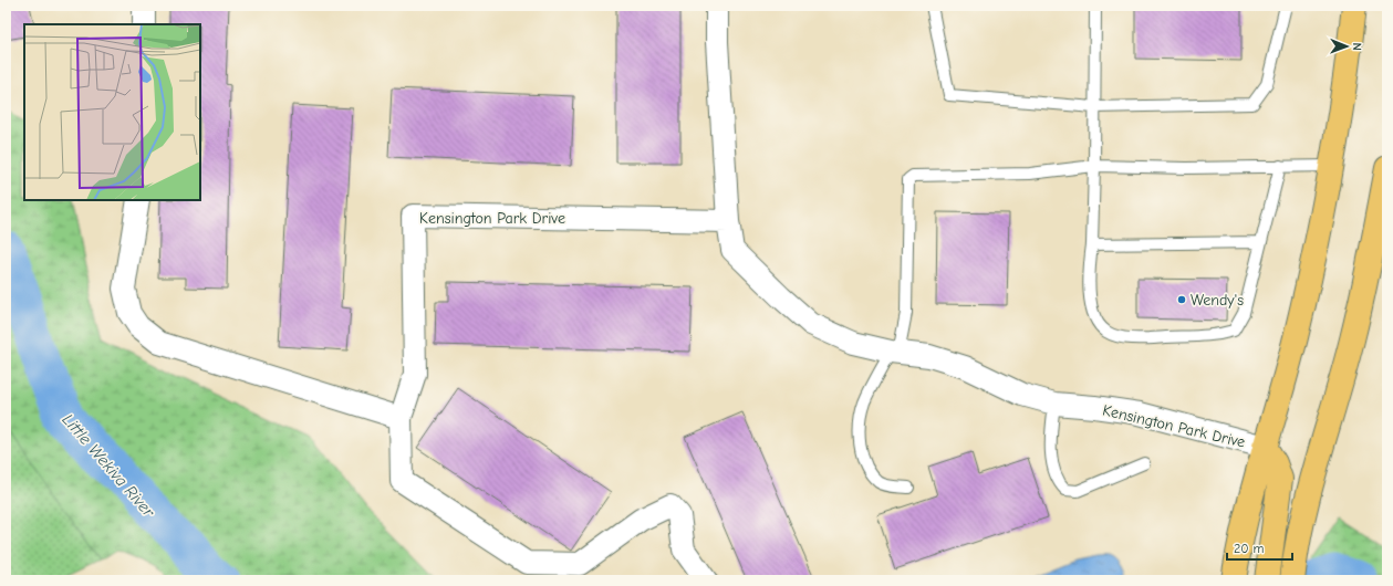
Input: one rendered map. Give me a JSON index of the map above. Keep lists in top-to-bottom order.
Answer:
{
  "streets": {
    "street": ["Kensington Park Drive"]
  },
  "water": ["Little Wekiva River"],
  "places": ["Wendy's"],
  "scale_bar": "20 m",
  "north": "right"
}
